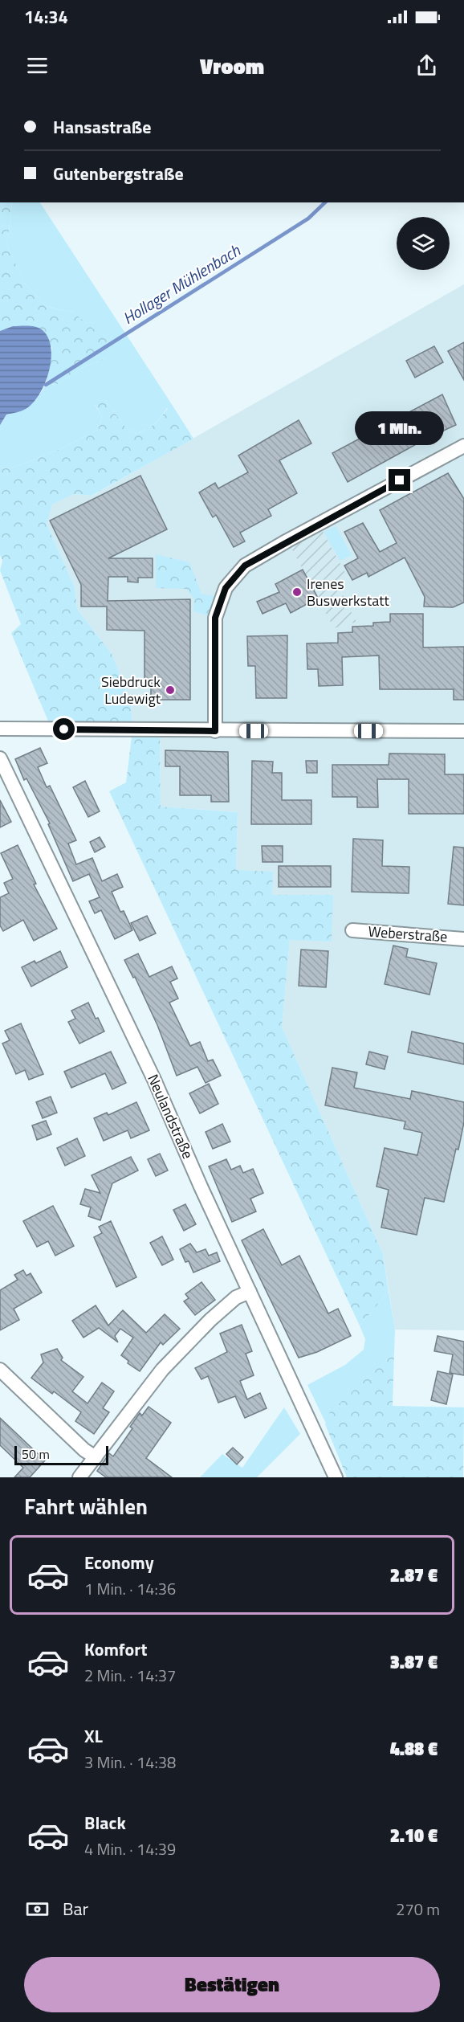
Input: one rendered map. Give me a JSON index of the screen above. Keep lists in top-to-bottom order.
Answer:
{
  "streets": {
    "street": ["Weberstraße", "Neulandstraße"]
  },
  "water": ["Hollager Mühlenbach"],
  "places": ["Irenes Buswerkstatt", "Siebdruck Ludewigt"],
  "scale_bar": "50 m",
  "page": {
    "status": "14:34",
    "header": "Vroom",
    "banner": ["Hansastraße", "Gutenbergstraße"],
    "bubble": "1 Min.",
    "scale": "50 m",
    "heading": "Fahrt wählen",
    "list": [
      {
        "name": "Economy",
        "note": "1 Min. · 14:36",
        "value": "2.87 €"
      },
      {
        "name": "Komfort",
        "note": "2 Min. · 14:37",
        "value": "3.87 €"
      },
      {
        "name": "XL",
        "note": "3 Min. · 14:38",
        "value": "4.88 €"
      },
      {
        "name": "Black",
        "note": "4 Min. · 14:39",
        "value": "2.10 €"
      }
    ],
    "pay": ["Bar", "270 m"],
    "buttons": "Bestätigen"
  }
}
